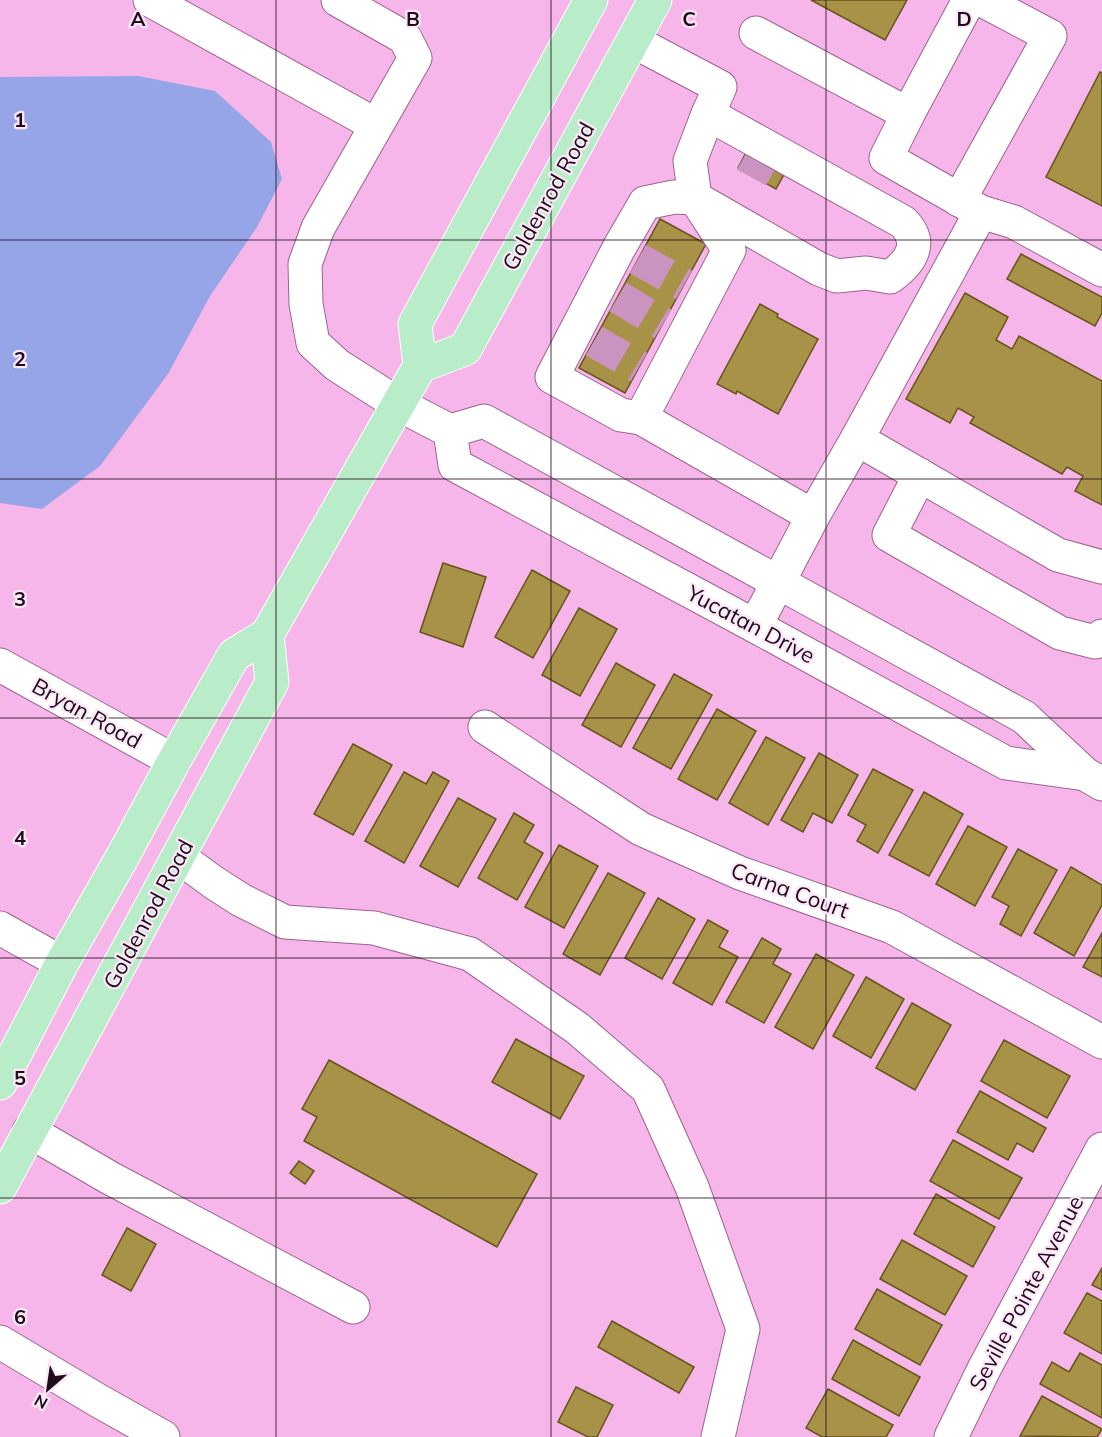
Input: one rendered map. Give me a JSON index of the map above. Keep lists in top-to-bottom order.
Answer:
{
  "streets": {
    "main road": ["Goldenrod Road"],
    "street": [
      "Yucatan Drive",
      "Bryan Road",
      "Carna Court",
      "Seville Pointe Avenue"
    ]
  },
  "north": "bottom left",
  "grid": {
    "columns": [
      "A",
      "B",
      "C",
      "D"
    ],
    "rows": [
      "1",
      "2",
      "3",
      "4",
      "5",
      "6"
    ]
  }
}
